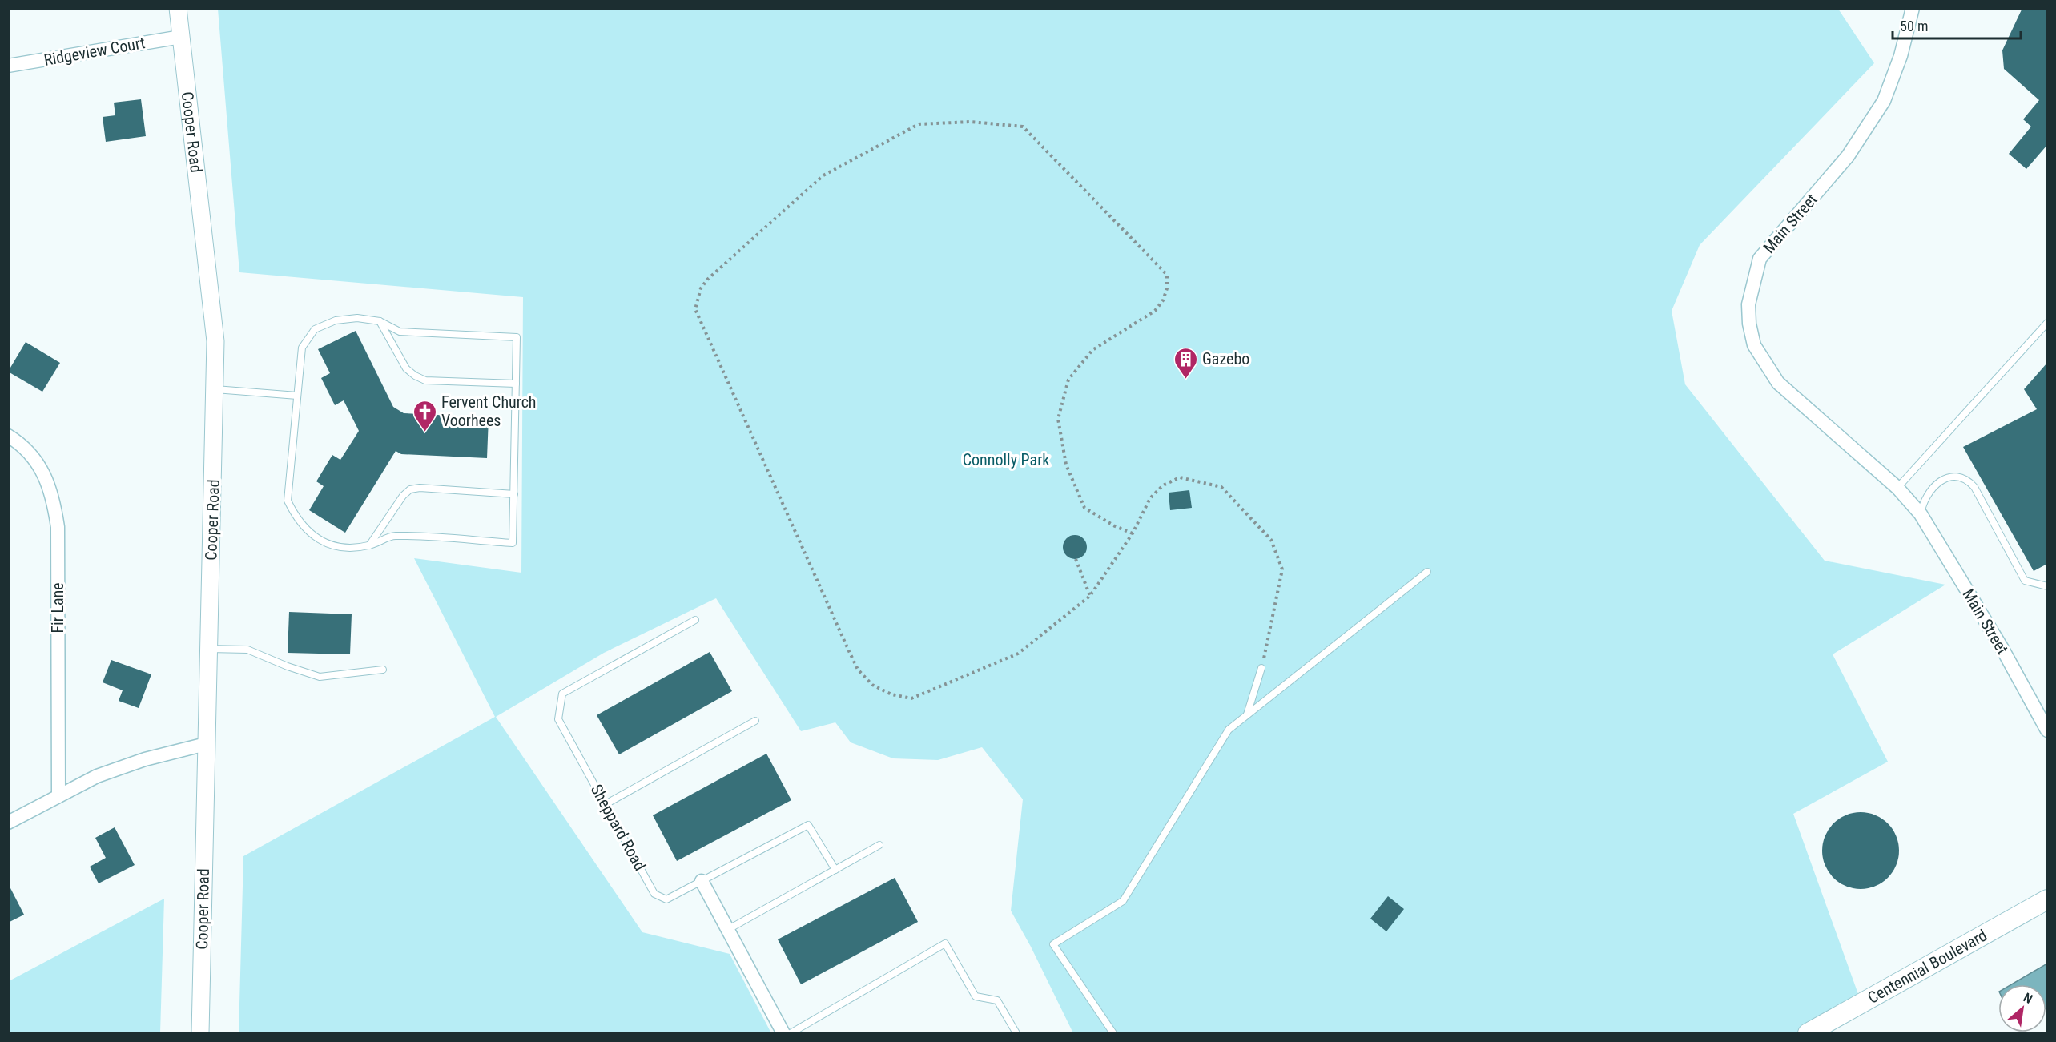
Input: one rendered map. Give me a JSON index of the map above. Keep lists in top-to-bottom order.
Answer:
{
  "streets": {
    "main road": ["Centennial Boulevard"],
    "street": [
      "Ridgeview Court",
      "Cooper Road",
      "Main Street",
      "Fir Lane"
    ],
    "lane": ["Sheppard Road"]
  },
  "crossings": [
    ["Ridgeview Court", "Cooper Road"]
  ],
  "parks": ["Connolly Park"],
  "places": {
    "building": ["Gazebo"],
    "church": ["Fervent Church Voorhees"]
  },
  "scale_bar": "50 m",
  "north": "top right"
}
